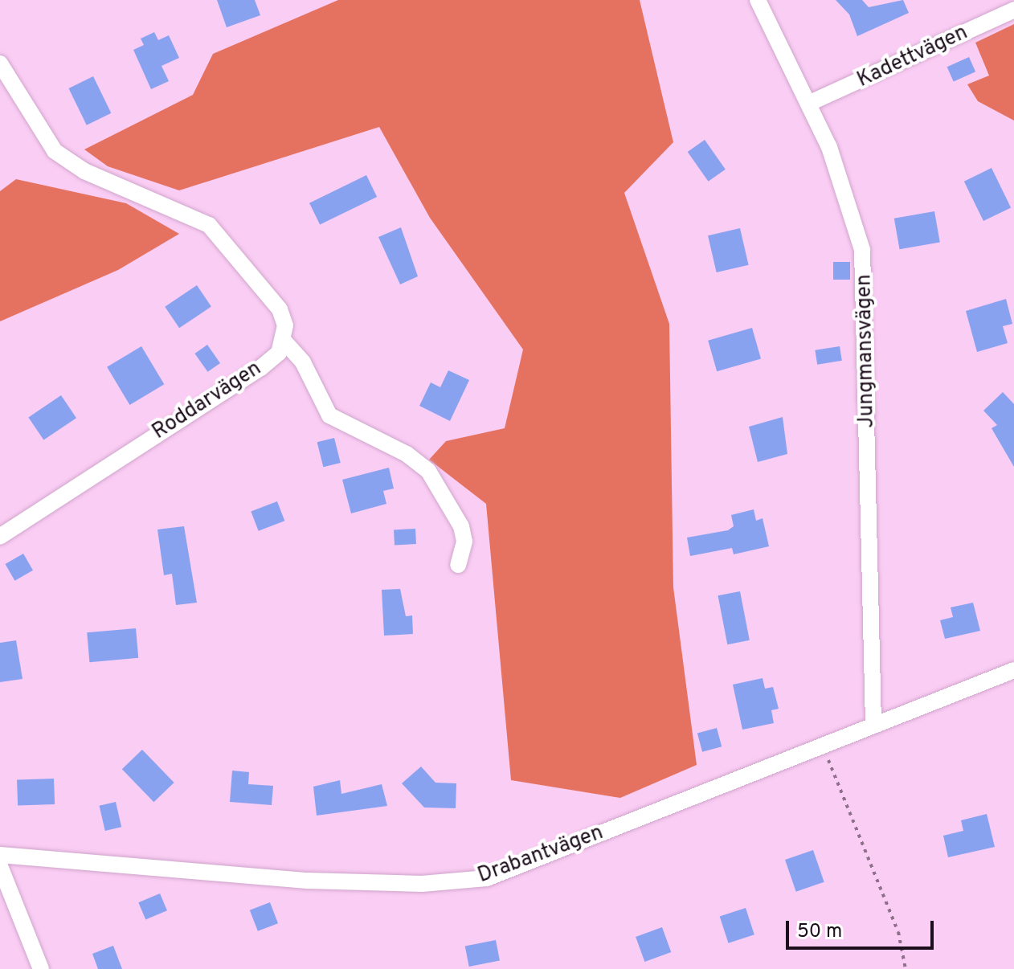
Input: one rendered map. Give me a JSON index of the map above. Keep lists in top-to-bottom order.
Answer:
{
  "streets": {
    "street": [
      "Kadettvägen",
      "Jungmansvägen",
      "Roddarvägen",
      "Drabantvägen"
    ]
  },
  "crossings": [
    ["Kadettvägen", "Jungmansvägen"],
    ["Jungmansvägen", "Drabantvägen"]
  ],
  "scale_bar": "50 m"
}
